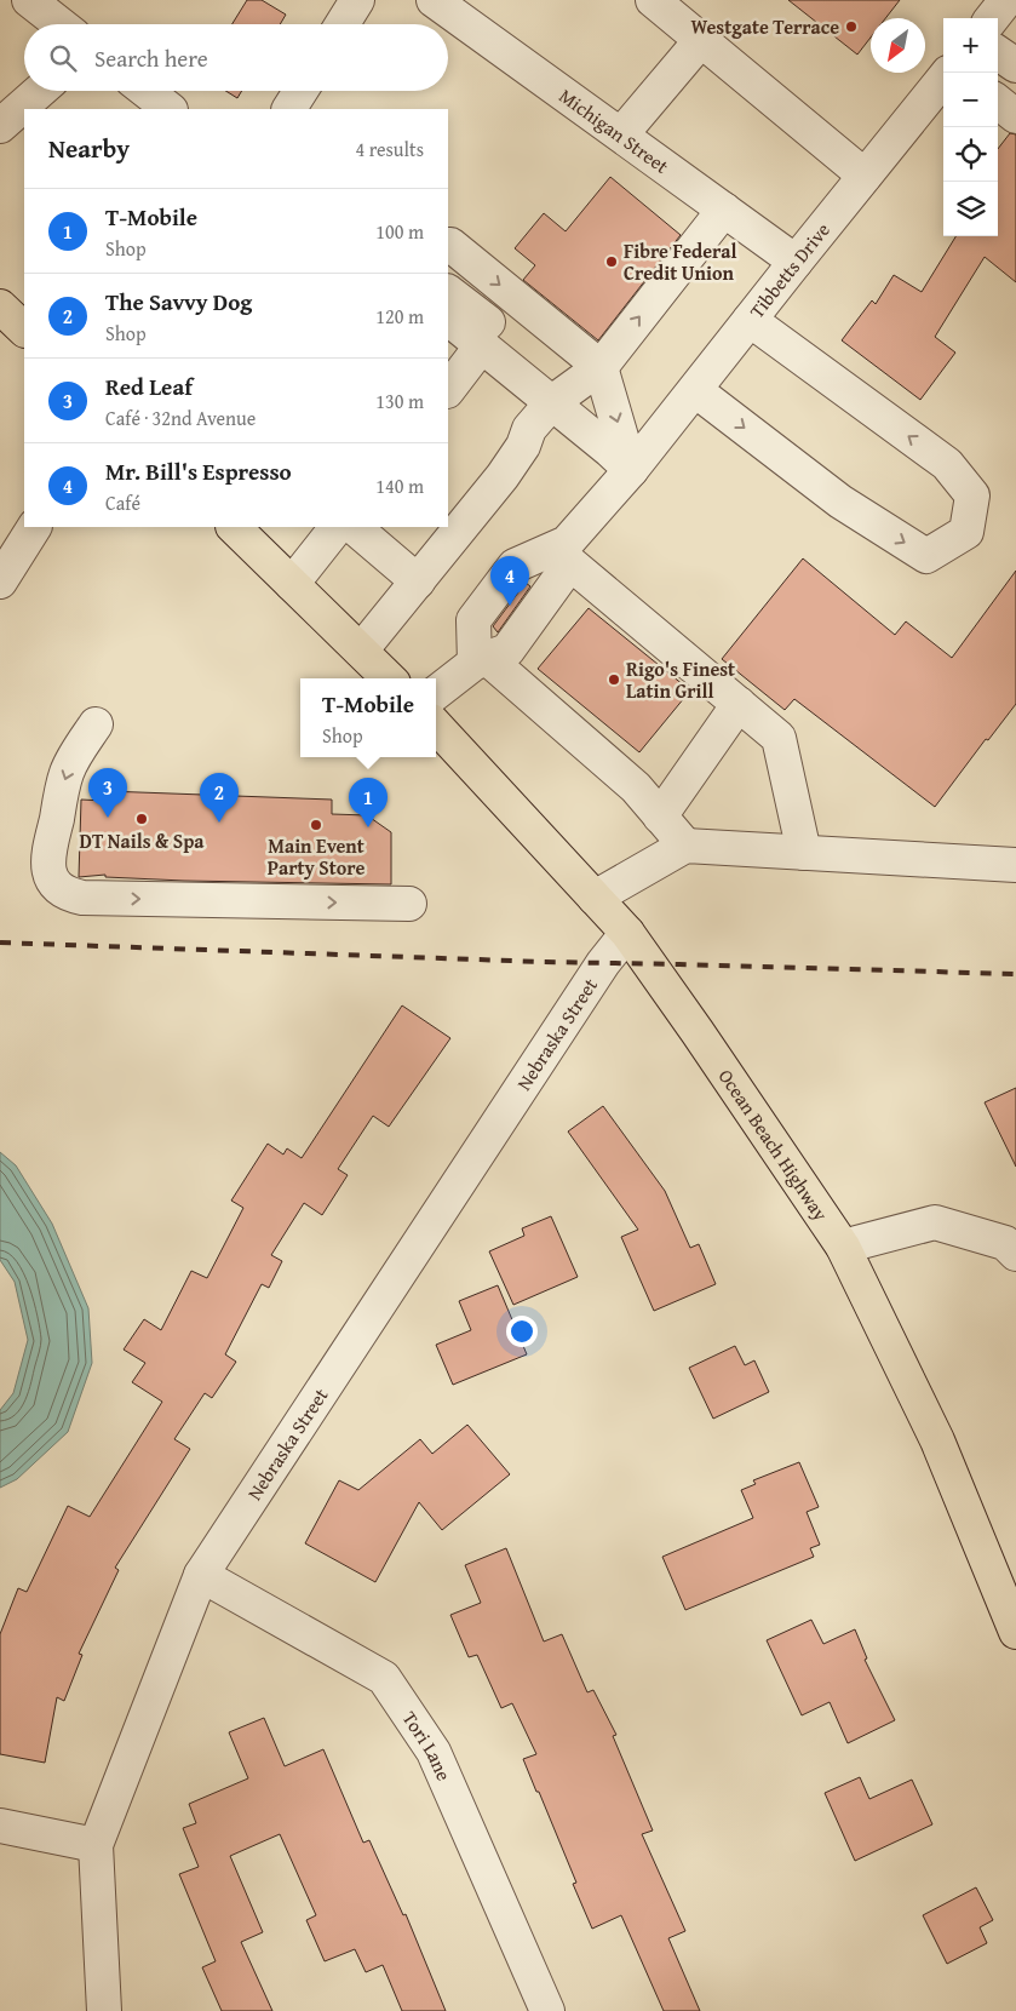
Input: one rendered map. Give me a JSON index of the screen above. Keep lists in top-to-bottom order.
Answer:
{
  "streets": {
    "main road": ["Ocean Beach Highway"],
    "street": [
      "Michigan Street",
      "Tibbetts Drive",
      "Nebraska Street",
      "Tori Lane"
    ]
  },
  "crossings": [
    ["Michigan Street", "Tibbetts Drive"],
    ["Nebraska Street", "Ocean Beach Highway"],
    ["Nebraska Street", "Tori Lane"]
  ],
  "places": [
    "Westgate Terrace",
    "Fibre Federal Credit Union",
    "Rigo's Finest Latin Grill",
    "DT Nails & Spa",
    "Main Event Party Store"
  ],
  "north": "bottom left",
  "page": {
    "map_buttons": ["+", "−"],
    "search": "Search here",
    "heading": ["Nearby", "4 results"],
    "list": [
      {
        "mark": "1",
        "name": "T-Mobile",
        "note": "Shop",
        "value": "100 m"
      },
      {
        "mark": "2",
        "name": "The Savvy Dog",
        "note": "Shop",
        "value": "120 m"
      },
      {
        "mark": "3",
        "name": "Red Leaf",
        "note": "Café · 32nd Avenue",
        "value": "130 m"
      },
      {
        "mark": "4",
        "name": "Mr. Bill's Espresso",
        "note": "Café",
        "value": "140 m"
      }
    ],
    "pins": [
      "4",
      "3",
      "2",
      "1"
    ],
    "popup": ["T-Mobile", "Shop"]
  }
}
